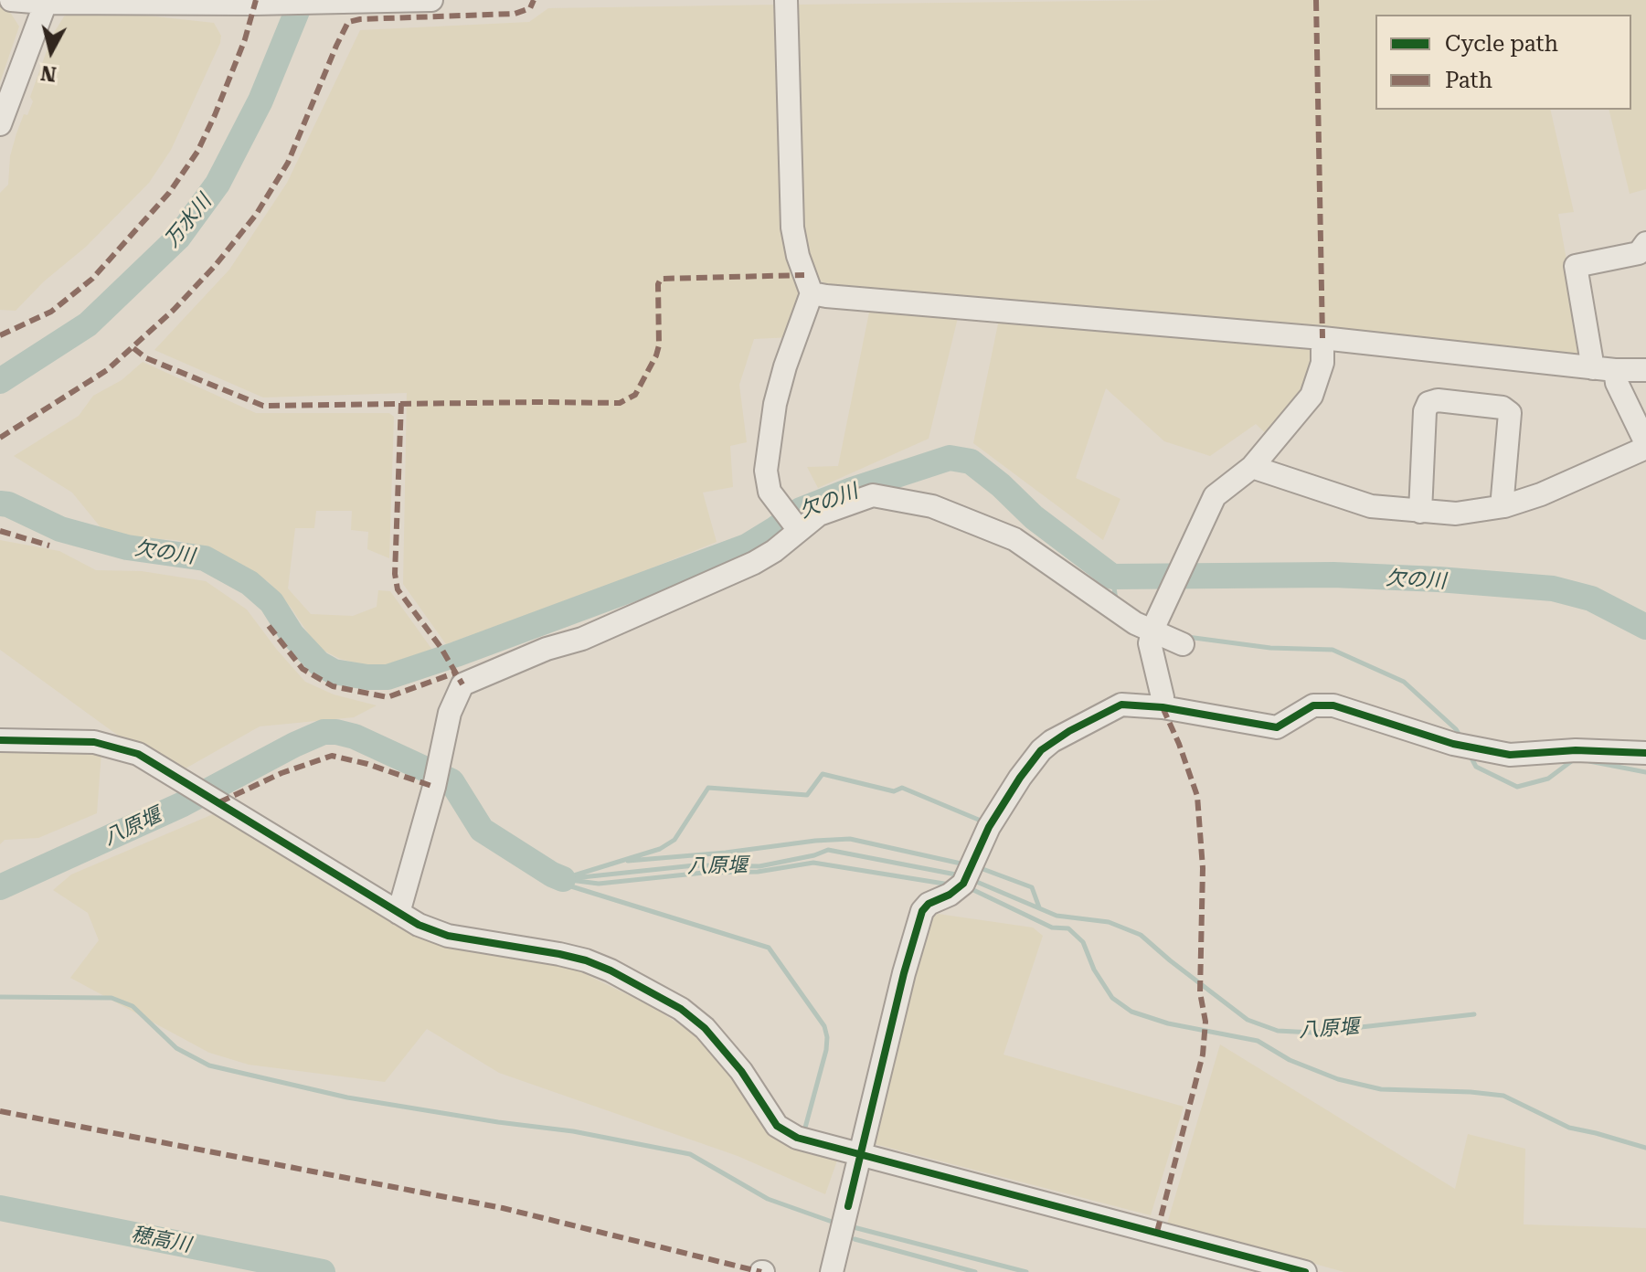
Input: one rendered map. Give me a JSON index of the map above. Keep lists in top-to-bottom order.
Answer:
{
  "water": [
    "万水川",
    "欠の川",
    "八原堰",
    "穂高川"
  ],
  "legend": ["Cycle path", "Path"],
  "north": "bottom"
}
